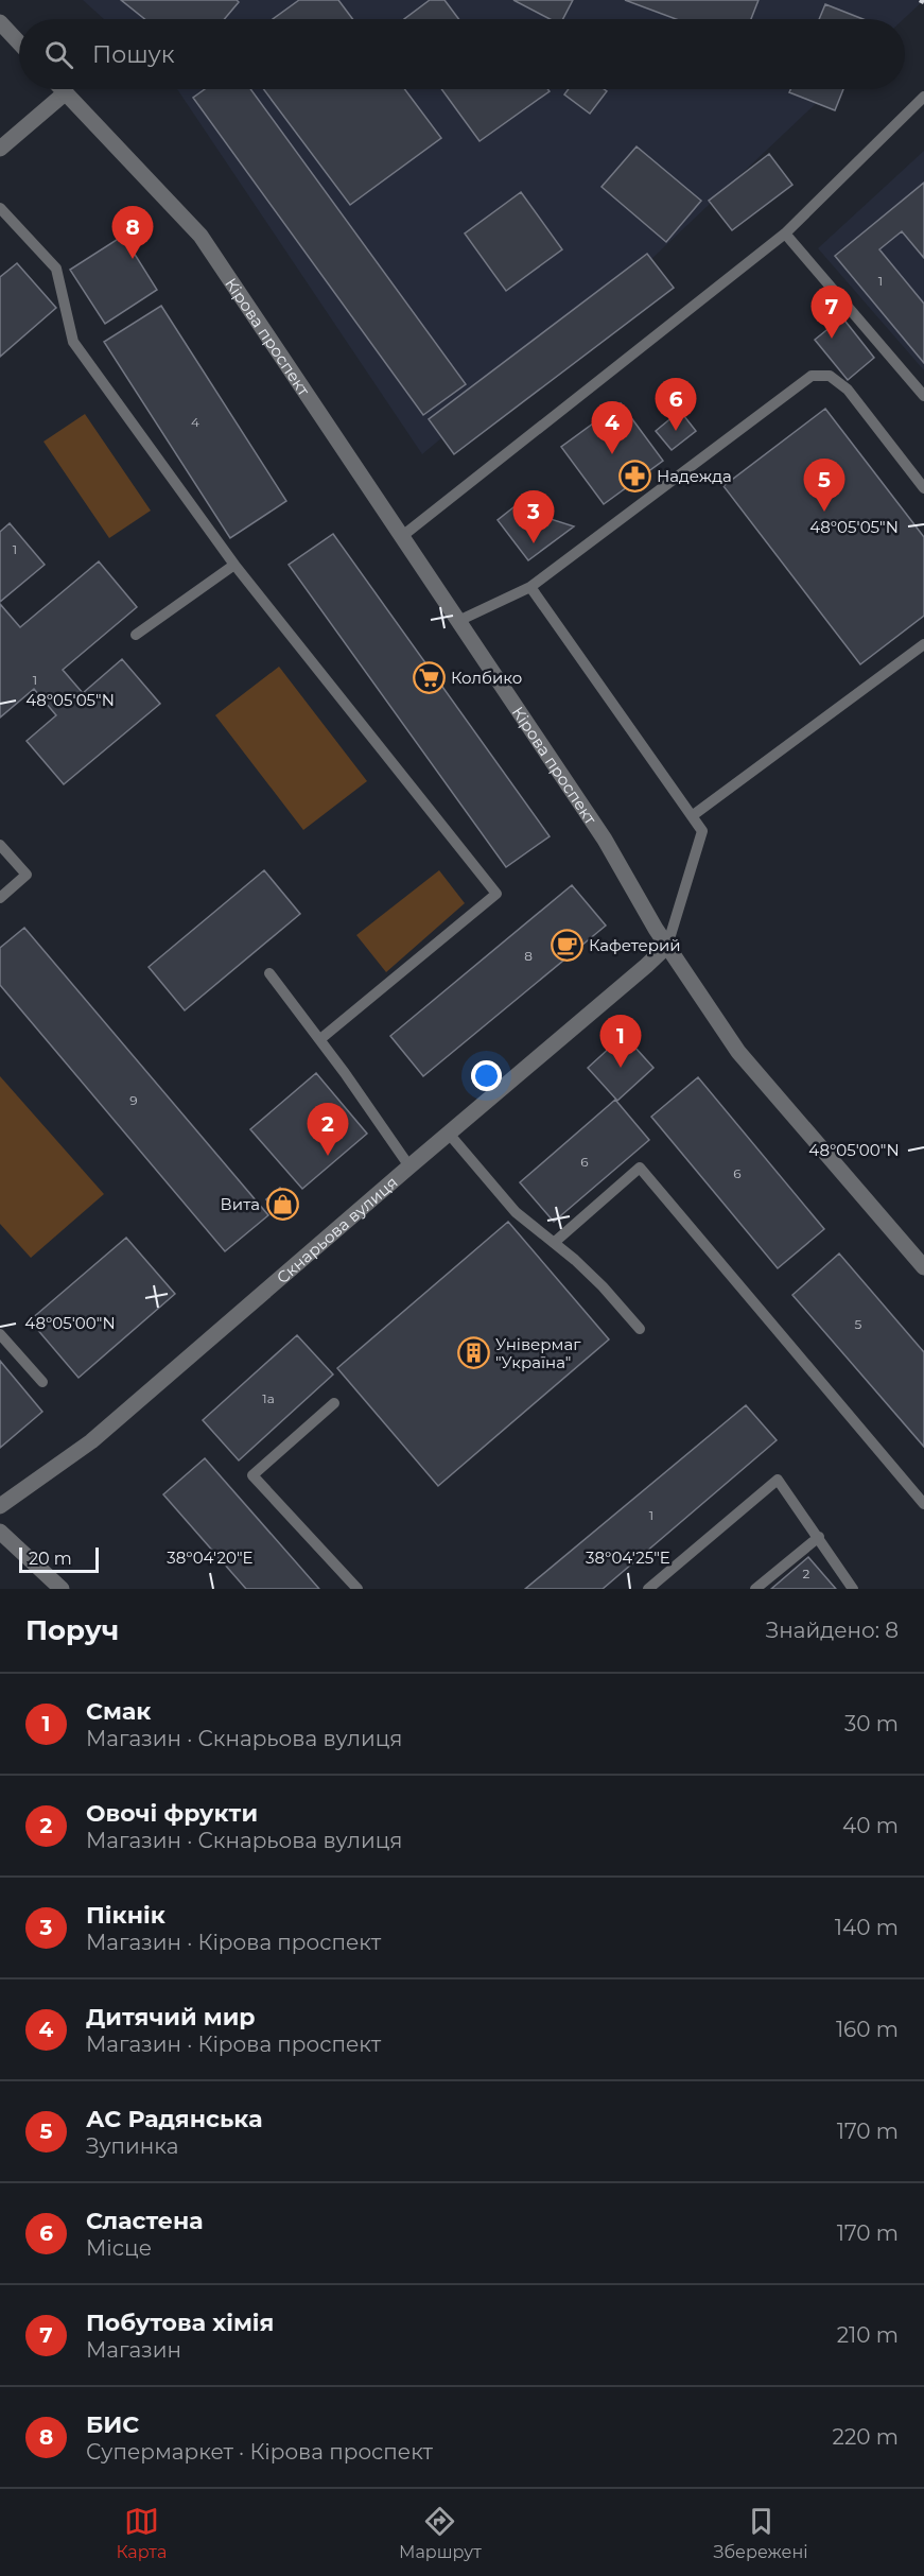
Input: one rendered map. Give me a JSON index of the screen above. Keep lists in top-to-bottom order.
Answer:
{
  "streets": {
    "street": ["Кірова проспект", "Скнарьова вулиця"]
  },
  "crossings": [
    ["Кірова проспект", "Скнарьова вулиця"]
  ],
  "places": {
    "pharmacy": ["Надежда"],
    "supermarket": ["Колбико"],
    "cafe": ["Кафетерий"],
    "shop": ["Вита"],
    "building": ["Універмаг \"Україна\""]
  },
  "house_numbers": [
    "1",
    "4",
    "1",
    "1",
    "8",
    "9",
    "6",
    "6",
    "5",
    "1а",
    "1",
    "2"
  ],
  "scale_bar": "20 m",
  "page": {
    "search": "Пошук",
    "pins": [
      "8",
      "7",
      "6",
      "4",
      "5",
      "3",
      "1",
      "2"
    ],
    "scale": "20 m",
    "heading": ["Поруч", "Знайдено: 8"],
    "list": [
      {
        "mark": "1",
        "name": "Смак",
        "note": "Магазин · Скнарьова вулиця",
        "value": "30 m"
      },
      {
        "mark": "2",
        "name": "Овочі фрукти",
        "note": "Магазин · Скнарьова вулиця",
        "value": "40 m"
      },
      {
        "mark": "3",
        "name": "Пікнік",
        "note": "Магазин · Кірова проспект",
        "value": "140 m"
      },
      {
        "mark": "4",
        "name": "Дитячий мир",
        "note": "Магазин · Кірова проспект",
        "value": "160 m"
      },
      {
        "mark": "5",
        "name": "АС Радянська",
        "note": "Зупинка",
        "value": "170 m"
      },
      {
        "mark": "6",
        "name": "Сластена",
        "note": "Місце",
        "value": "170 m"
      },
      {
        "mark": "7",
        "name": "Побутова хімія",
        "note": "Магазин",
        "value": "210 m"
      },
      {
        "mark": "8",
        "name": "БИС",
        "note": "Супермаркет · Кірова проспект",
        "value": "220 m"
      }
    ],
    "nav": ["Карта", "Маршрут", "Збережені"]
  },
  "coordinates": [
    "48°05'05\"N",
    "48°05'00\"N",
    "38°04'20\"E",
    "38°04'25\"E"
  ]
}
